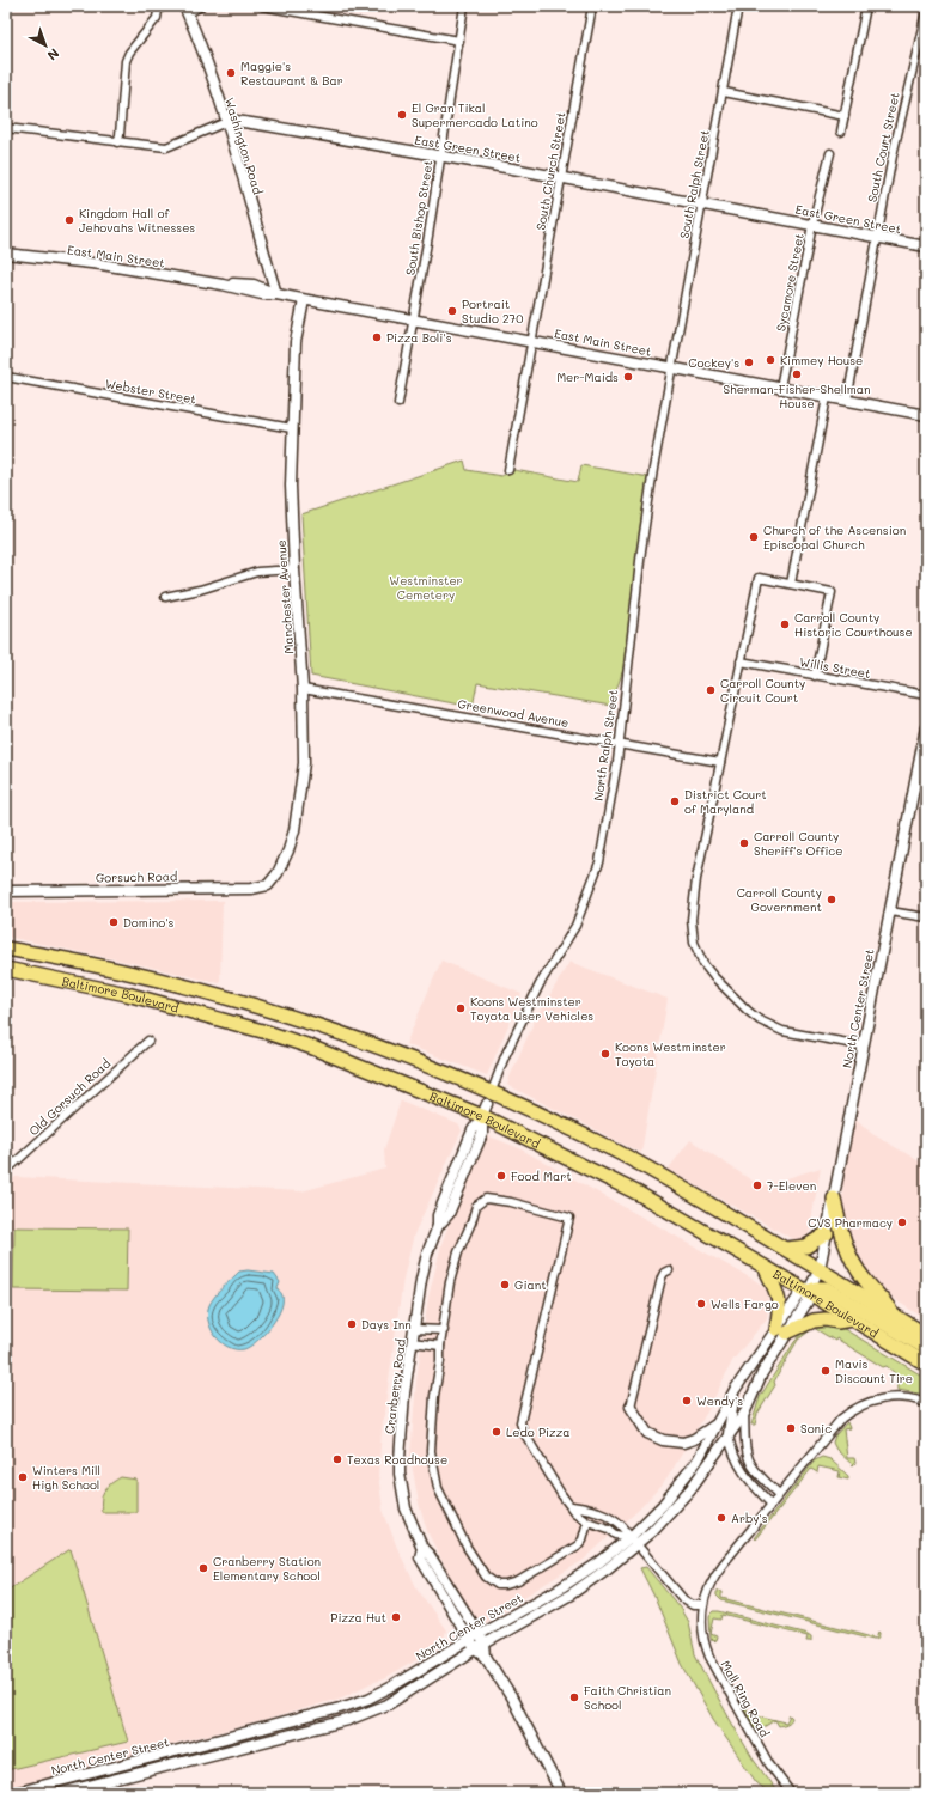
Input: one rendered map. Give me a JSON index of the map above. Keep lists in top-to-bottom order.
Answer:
{
  "streets": {
    "highway": ["Baltimore Boulevard"],
    "street": [
      "Washington Road",
      "South Court Street",
      "East Green Street",
      "South Church Street",
      "South Ralph Street",
      "South Bishop Street",
      "East Main Street",
      "Sycamore Street",
      "Webster Street",
      "Manchester Avenue",
      "Willis Street",
      "Greenwood Avenue",
      "North Ralph Street",
      "Gorsuch Road",
      "North Center Street",
      "Old Gorsuch Road",
      "Cranberry Road",
      "Mall Ring Road"
    ]
  },
  "crossings": [
    ["Washington Road", "East Green Street"],
    ["Washington Road", "East Main Street"],
    ["South Court Street", "East Green Street"],
    ["South Court Street", "East Main Street"],
    ["East Green Street", "South Church Street"],
    ["East Green Street", "South Ralph Street"],
    ["East Green Street", "South Bishop Street"],
    ["East Green Street", "Sycamore Street"],
    ["South Church Street", "East Main Street"],
    ["South Ralph Street", "East Main Street"],
    ["South Ralph Street", "North Ralph Street"],
    ["South Bishop Street", "East Main Street"],
    ["East Main Street", "Sycamore Street"],
    ["East Main Street", "Manchester Avenue"],
    ["East Main Street", "North Ralph Street"],
    ["Webster Street", "Manchester Avenue"],
    ["Manchester Avenue", "Greenwood Avenue"],
    ["Manchester Avenue", "Gorsuch Road"],
    ["Greenwood Avenue", "North Ralph Street"],
    ["North Ralph Street", "Baltimore Boulevard"],
    ["North Ralph Street", "Cranberry Road"],
    ["Baltimore Boulevard", "North Center Street"],
    ["Baltimore Boulevard", "Cranberry Road"],
    ["North Center Street", "Cranberry Road"]
  ],
  "parks": ["Westminster Cemetery"],
  "places": [
    "Maggie's Restaurant & Bar",
    "El Gran Tikal Supermercado Latino",
    "Kingdom Hall of Jehovahs Witnesses",
    "Portrait Studio 270",
    "Pizza Boli's",
    "Kimmey House",
    "Cockey's",
    "Sherman-Fisher-Shellman House",
    "Mer-Maids",
    "Church of the Ascension Episcopal Church",
    "Carroll County Historic Courthouse",
    "Carroll County Circuit Court",
    "District Court of Maryland",
    "Carroll County Sheriff's Office",
    "Carroll County Government",
    "Domino's",
    "Koons Westminster Toyota User Vehicles",
    "Koons Westminster Toyota",
    "Food Mart",
    "7-Eleven",
    "CVS Pharmacy",
    "Giant",
    "Wells Fargo",
    "Days Inn",
    "Mavis Discount Tire",
    "Wendy's",
    "Sonic",
    "Ledo Pizza",
    "Texas Roadhouse",
    "Winters Mill High School",
    "Arby's",
    "Cranberry Station Elementary School",
    "Pizza Hut",
    "Faith Christian School"
  ],
  "north": "bottom right"
}
